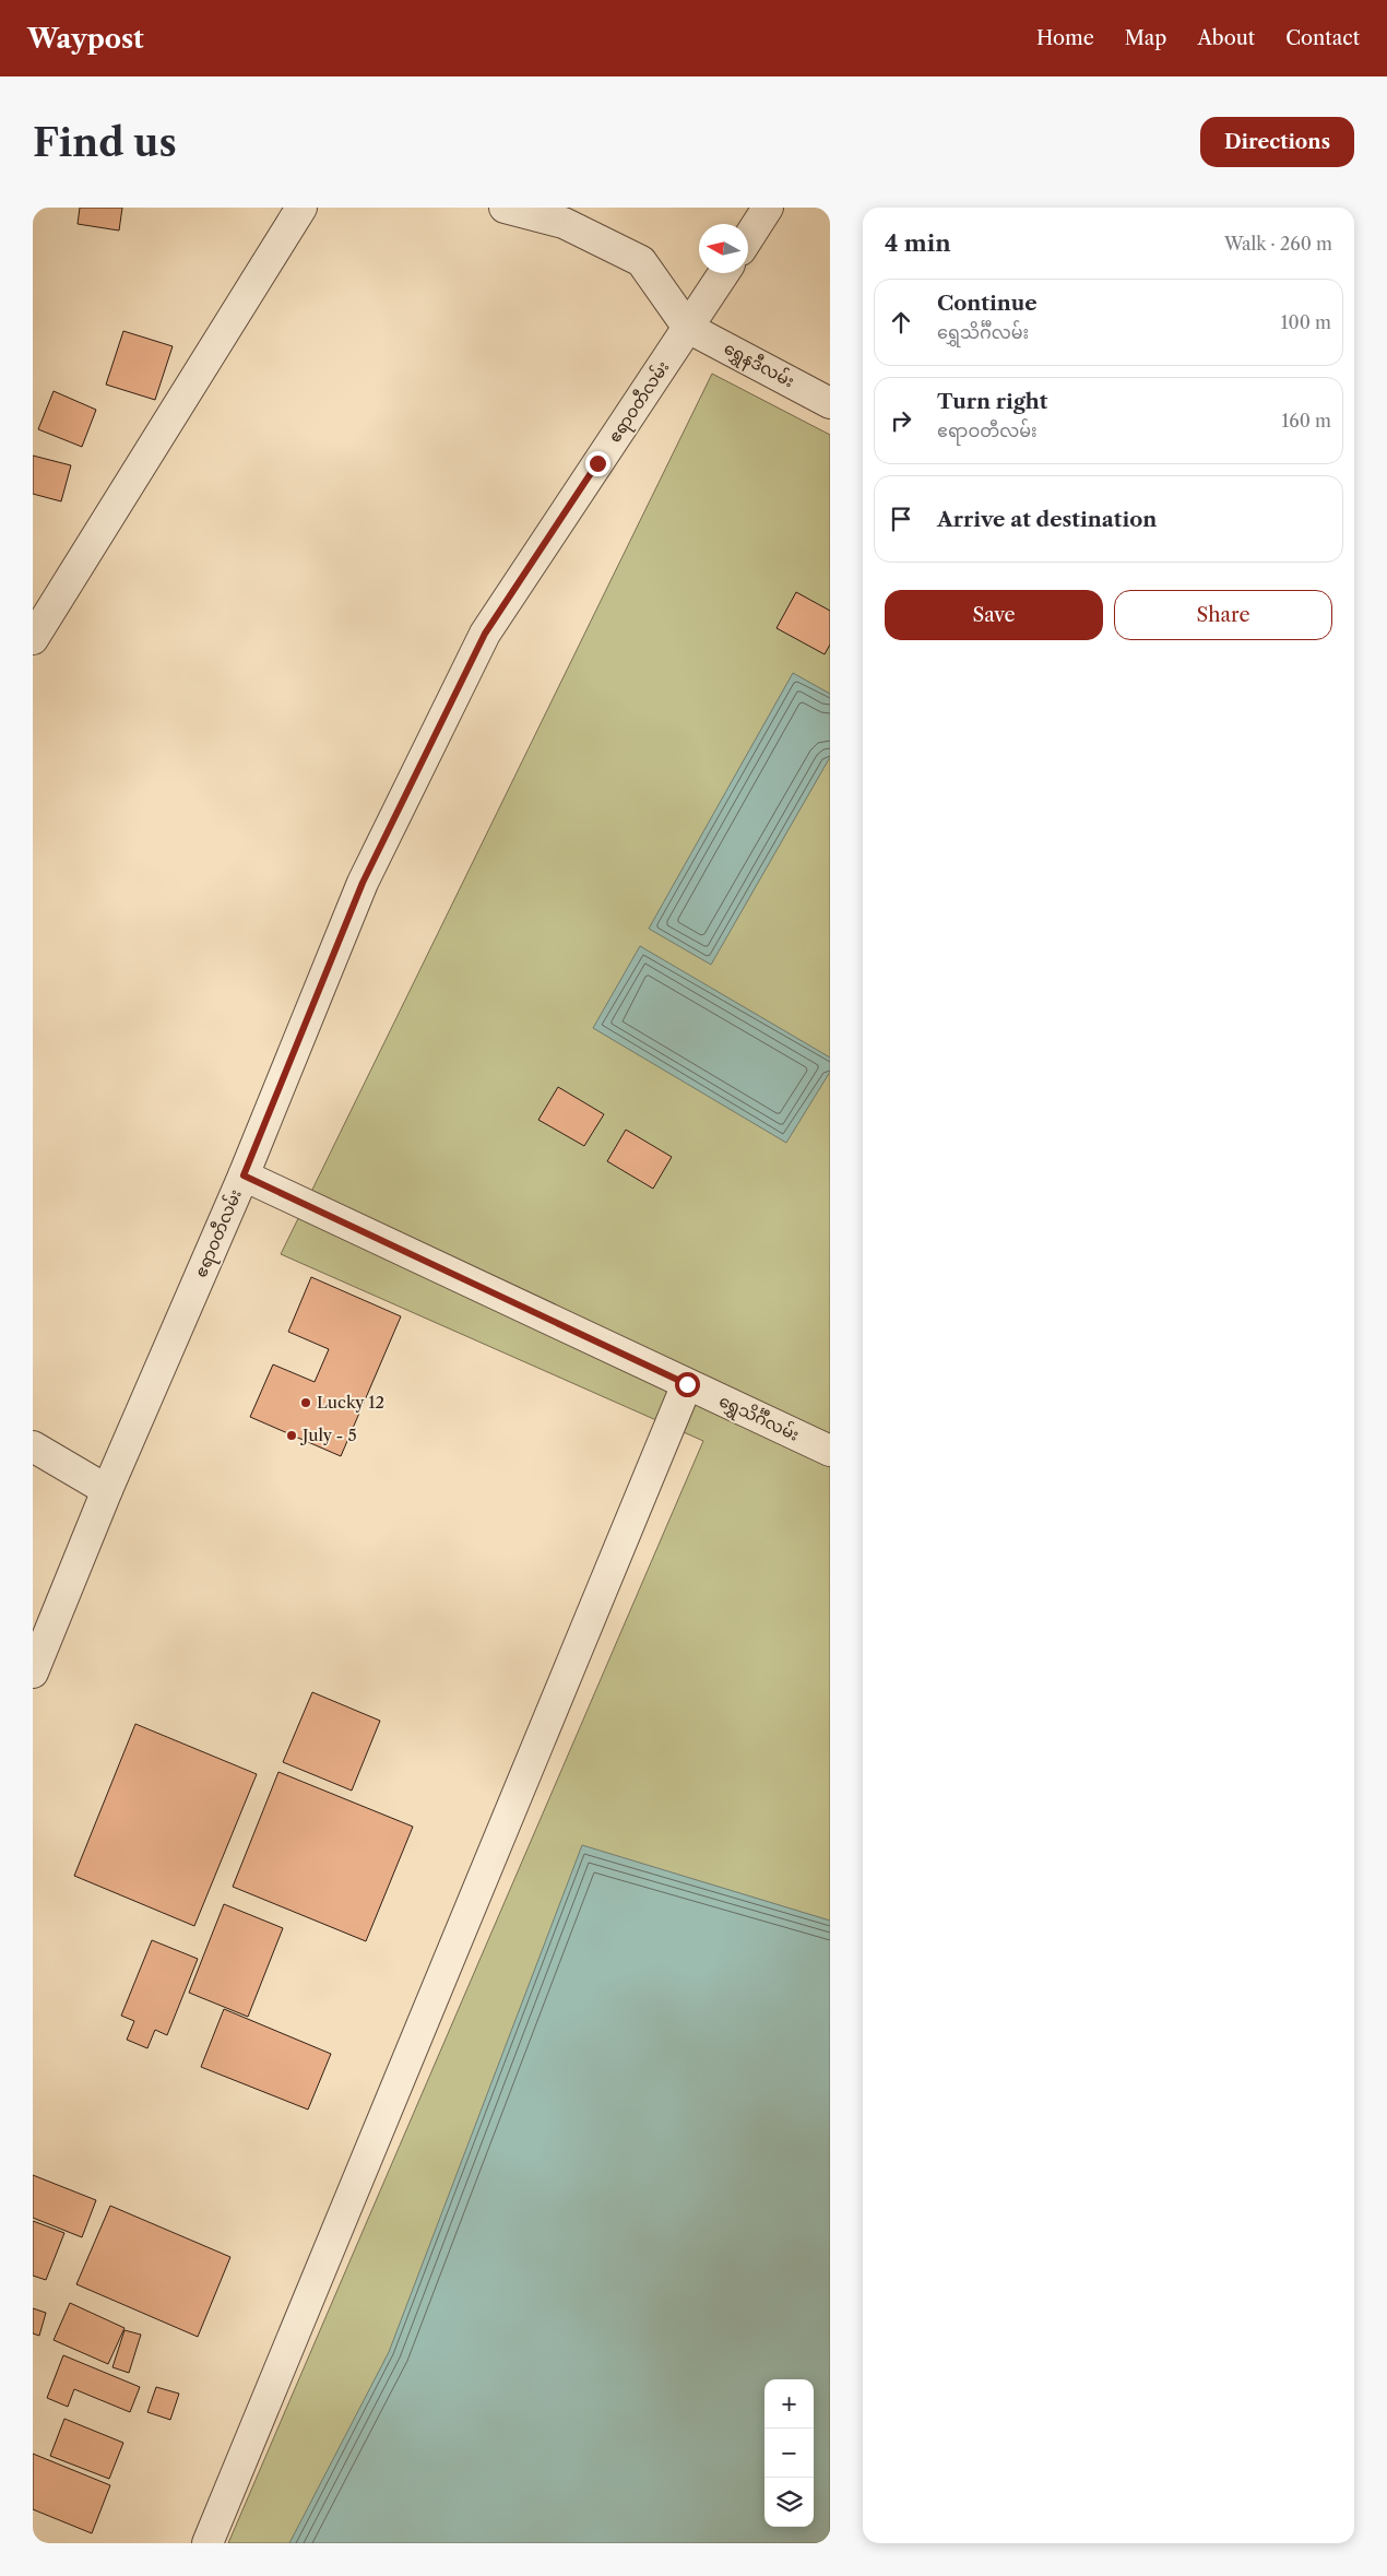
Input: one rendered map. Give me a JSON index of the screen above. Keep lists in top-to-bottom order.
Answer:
{
  "streets": {
    "street": ["ရွှေနဒီလမ်း", "ဧရာဝတီလမ်း", "ရွှေသိင်္ဂီလမ်း"]
  },
  "crossings": [
    ["ရွှေနဒီလမ်း", "ဧရာဝတီလမ်း"],
    ["ဧရာဝတီလမ်း", "ရွှေသိင်္ဂီလမ်း"]
  ],
  "places": ["Lucky 12", "July - 5"],
  "north": "left",
  "page": {
    "header": "Waypost",
    "nav": [
      "Home",
      "Map",
      "About",
      "Contact"
    ],
    "buttons": [
      "Directions",
      ["Save", "Share"]
    ],
    "title": "Find us",
    "heading": ["4 min", "Walk · 260 m"],
    "list": [
      ["Continue", "ရွှေသိင်္ဂီလမ်း", "100 m"],
      ["Turn right", "ဧရာဝတီလမ်း", "160 m"],
      "Arrive at destination"
    ],
    "map_buttons": ["+", "−"]
  }
}
